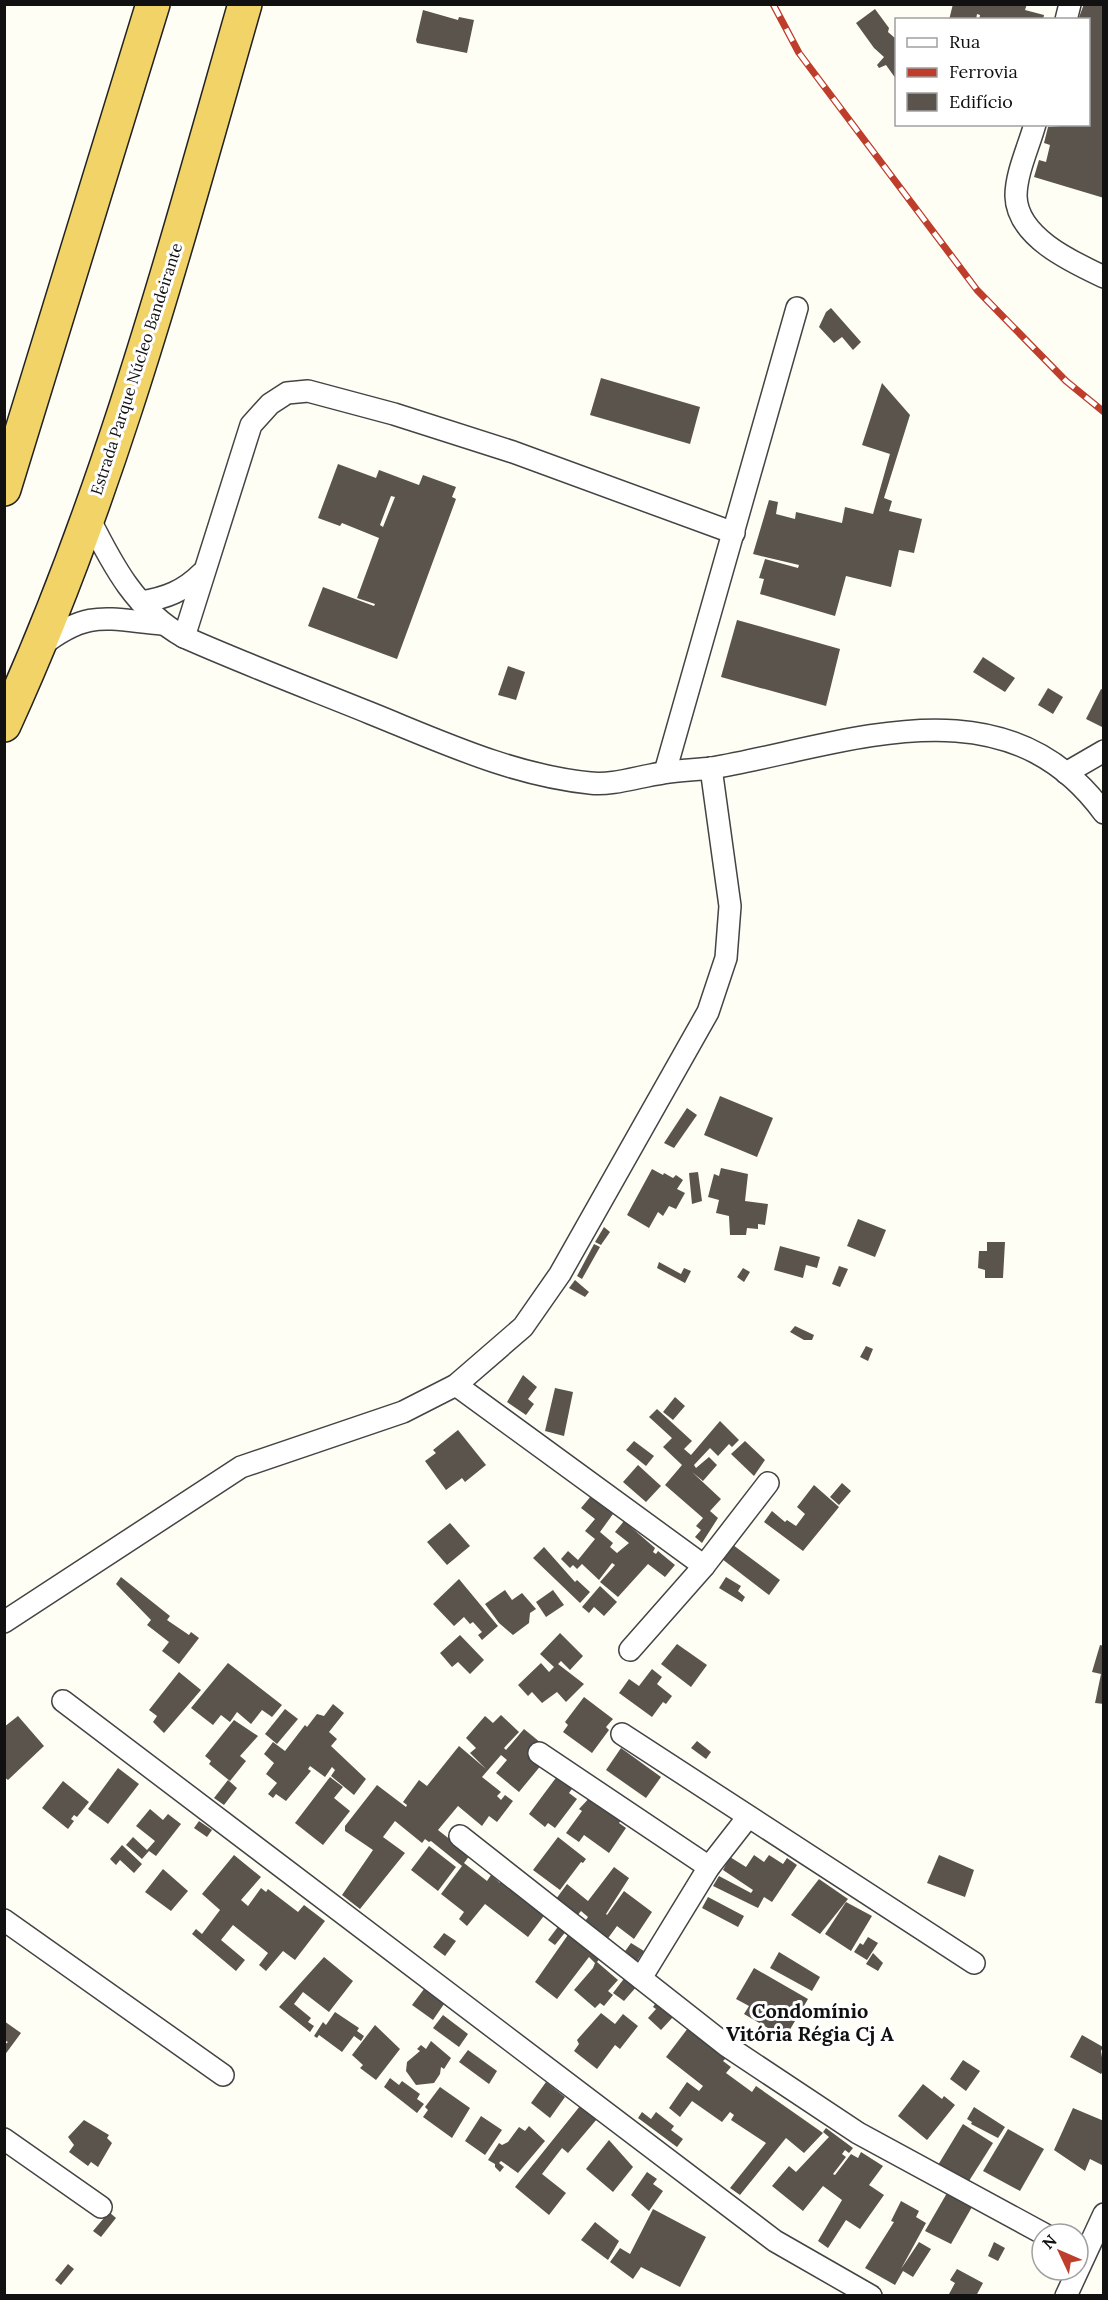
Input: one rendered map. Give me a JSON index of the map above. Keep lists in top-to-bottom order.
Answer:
{
  "streets": {
    "highway": ["Estrada Parque Núcleo Bandeirante"]
  },
  "districts": ["Condomínio Vitória Régia Cj A"],
  "legend": ["Rua", "Ferrovia", "Edifício"],
  "north": "top left"
}
